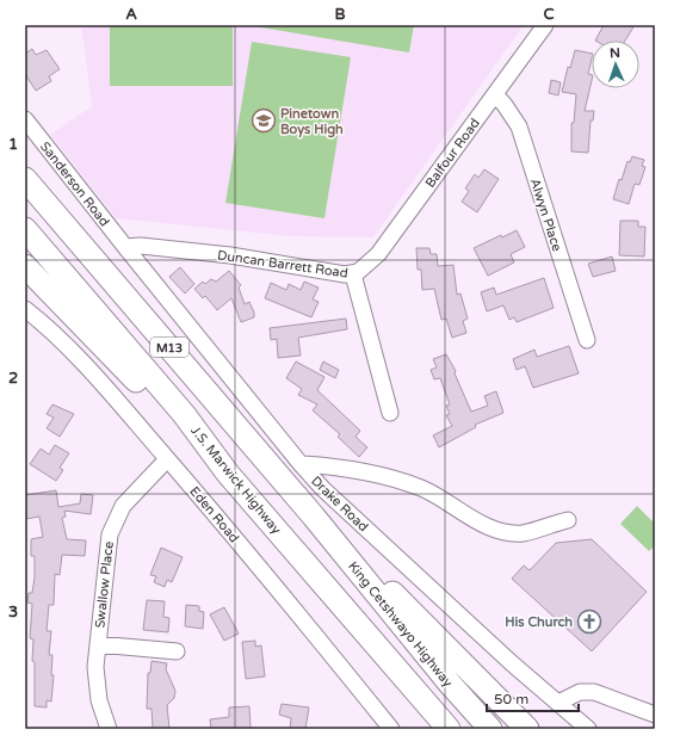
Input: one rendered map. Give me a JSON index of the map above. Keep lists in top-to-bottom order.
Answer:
{
  "streets": {
    "highway": ["M13", "J.S. Marwick Highway", "King Cetshwayo Highway"],
    "street": [
      "Balfour Road",
      "Sanderson Road",
      "Alwyn Place",
      "Duncan Barrett Road",
      "Drake Road",
      "Eden Road",
      "Swallow Place"
    ]
  },
  "crossings": [
    ["Balfour Road", "Alwyn Place"],
    ["Balfour Road", "Duncan Barrett Road"],
    ["Sanderson Road", "Duncan Barrett Road"],
    ["Sanderson Road", "Drake Road"],
    ["Duncan Barrett Road", "Drake Road"],
    ["M13", "King Cetshwayo Highway"],
    ["Eden Road", "Swallow Place"]
  ],
  "places": {
    "school or university": ["Pinetown Boys High"],
    "church": ["His Church"]
  },
  "scale_bar": "50 m",
  "north": "top",
  "grid": {
    "columns": ["A", "B", "C"],
    "rows": ["1", "2", "3"]
  }
}
